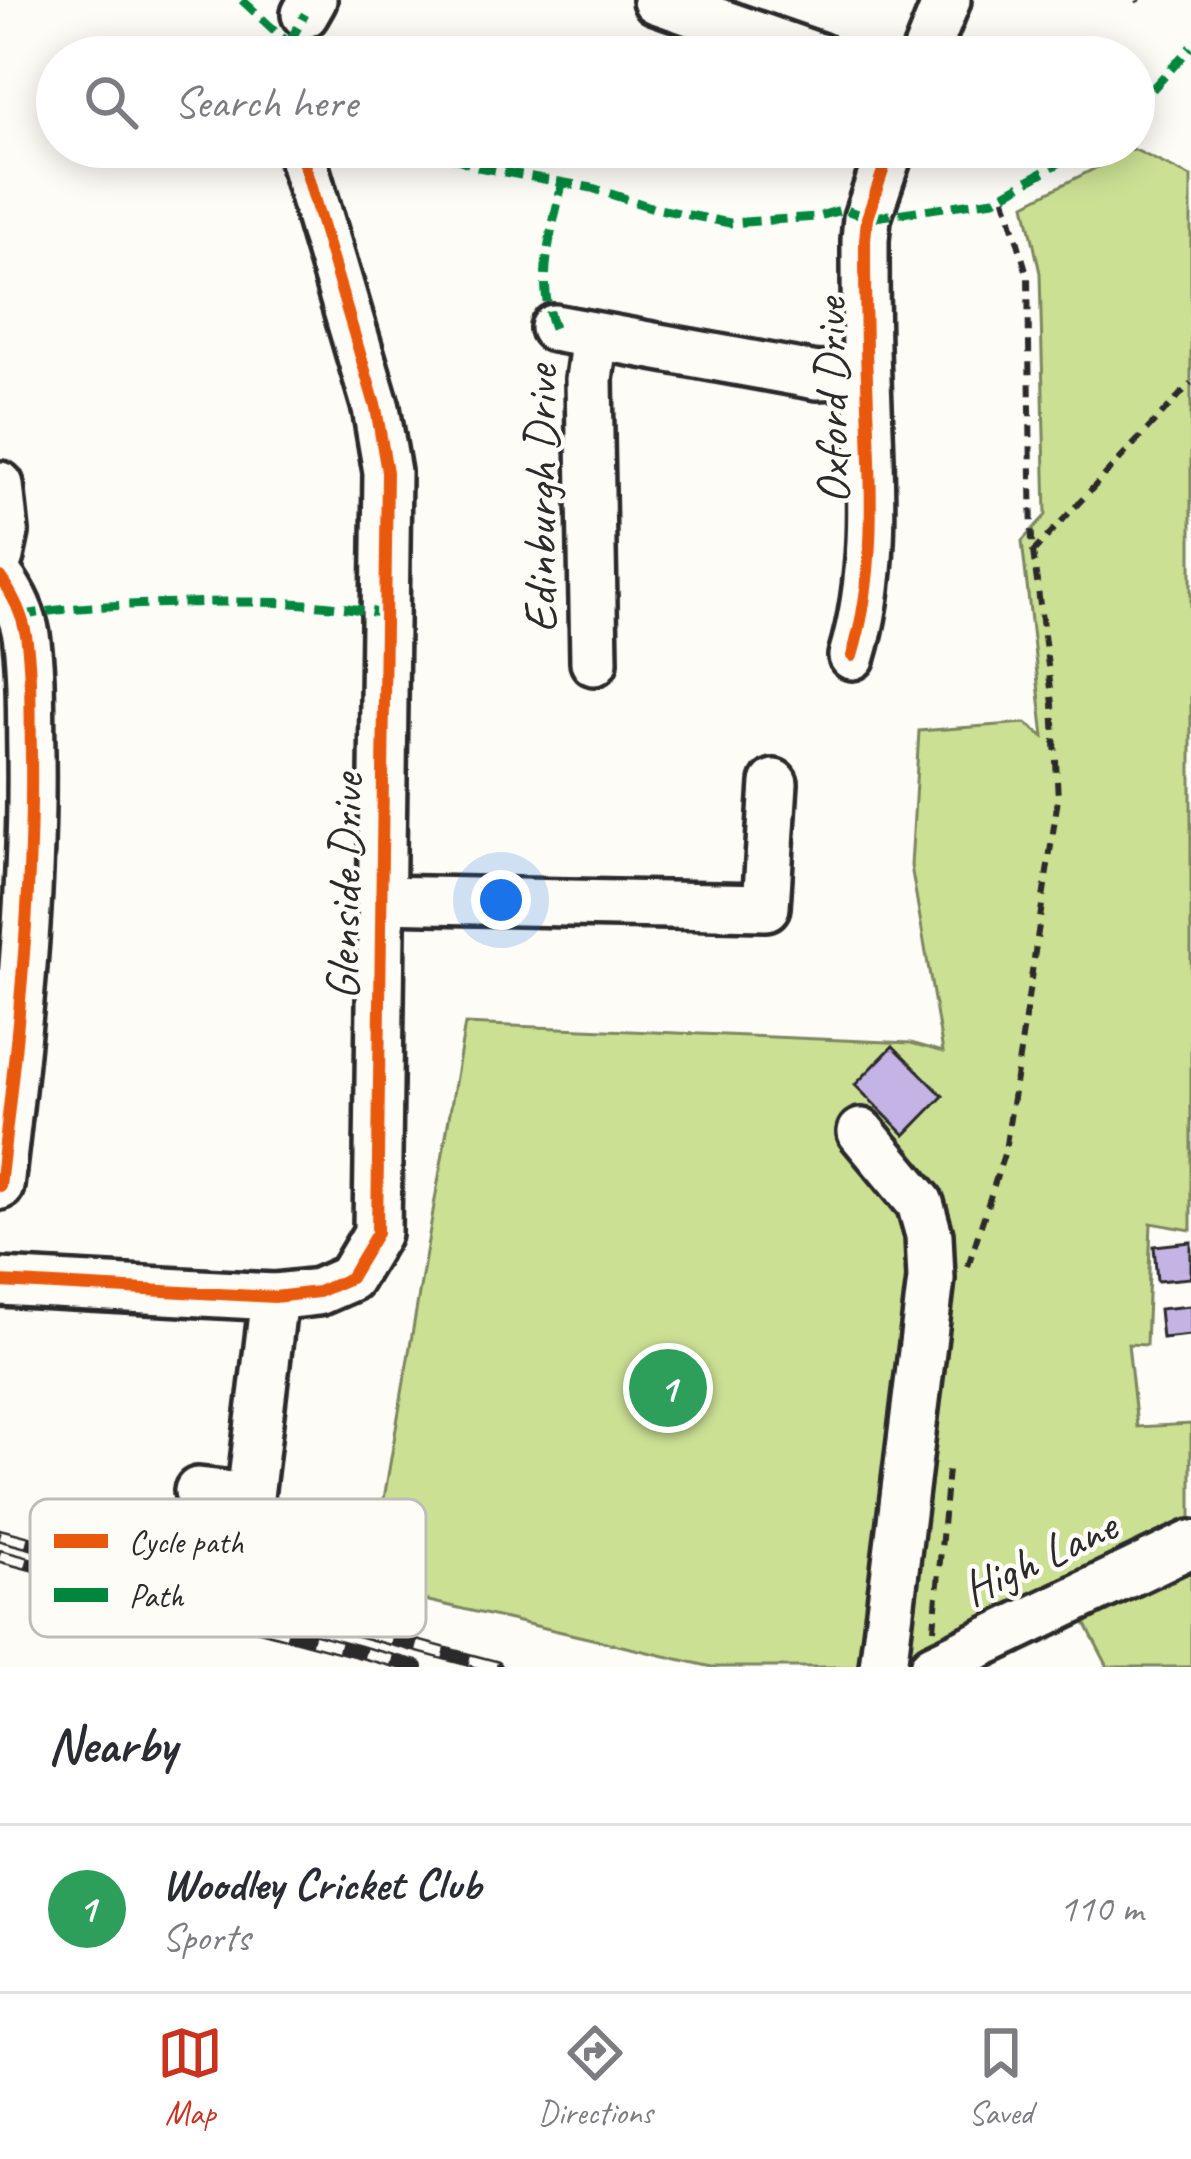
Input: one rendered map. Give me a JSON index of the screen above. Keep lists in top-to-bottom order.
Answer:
{
  "streets": {
    "street": [
      "Oxford Drive",
      "Edinburgh Drive",
      "Glenside Drive",
      "High Lane"
    ]
  },
  "crossings": [
    ["Oxford Drive", "Edinburgh Drive"]
  ],
  "legend": ["Cycle path", "Path"],
  "page": {
    "search": "Search here",
    "pins": "1",
    "heading": "Nearby",
    "list": [
      {
        "mark": "1",
        "name": "Woodley Cricket Club",
        "note": "Sports",
        "value": "110 m"
      }
    ],
    "nav": ["Map", "Directions", "Saved"]
  }
}
